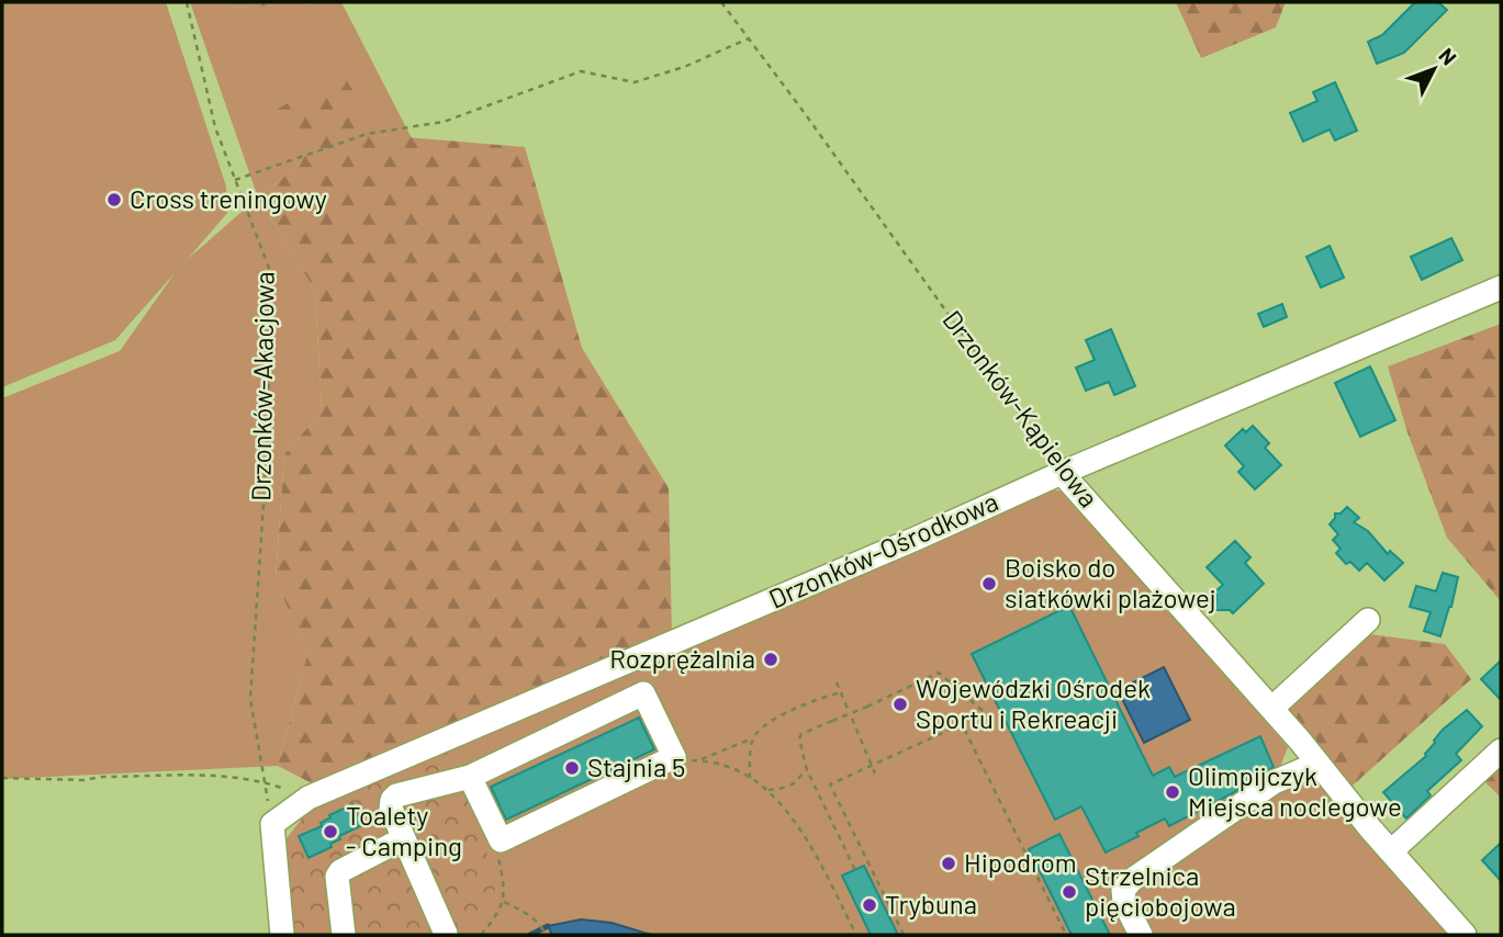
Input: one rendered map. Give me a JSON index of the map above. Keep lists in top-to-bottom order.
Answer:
{
  "streets": {
    "street": ["Drzonków-Kąpielowa", "Drzonków-Ośrodkowa"],
    "path": ["Drzonków-Akacjowa"]
  },
  "crossings": [
    ["Drzonków-Kąpielowa", "Drzonków-Ośrodkowa"]
  ],
  "places": [
    "Cross treningowy",
    "Boisko do siatkówki plażowej",
    "Rozprężalnia",
    "Wojewódzki Ośrodek Sportu i Rekreacji",
    "Stajnia 5",
    "Olimpijczyk Miejsca noclegowe",
    "Toalety - Camping",
    "Hipodrom",
    "Strzelnica pięciobojowa",
    "Trybuna"
  ],
  "north": "top right"
}
